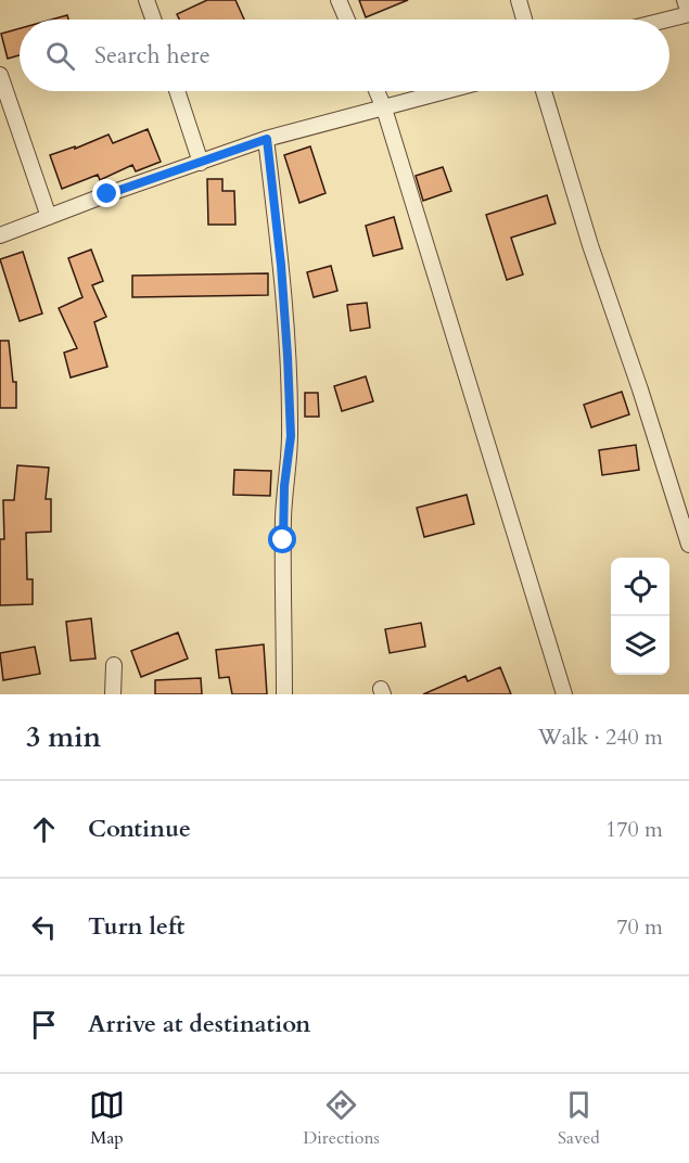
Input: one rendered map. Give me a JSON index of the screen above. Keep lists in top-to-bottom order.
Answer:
{
  "page": {
    "search": "Search here",
    "heading": ["3 min", "Walk · 240 m"],
    "list": [
      ["Continue", "170 m"],
      ["Turn left", "70 m"],
      "Arrive at destination"
    ],
    "nav": ["Map", "Directions", "Saved"]
  }
}
